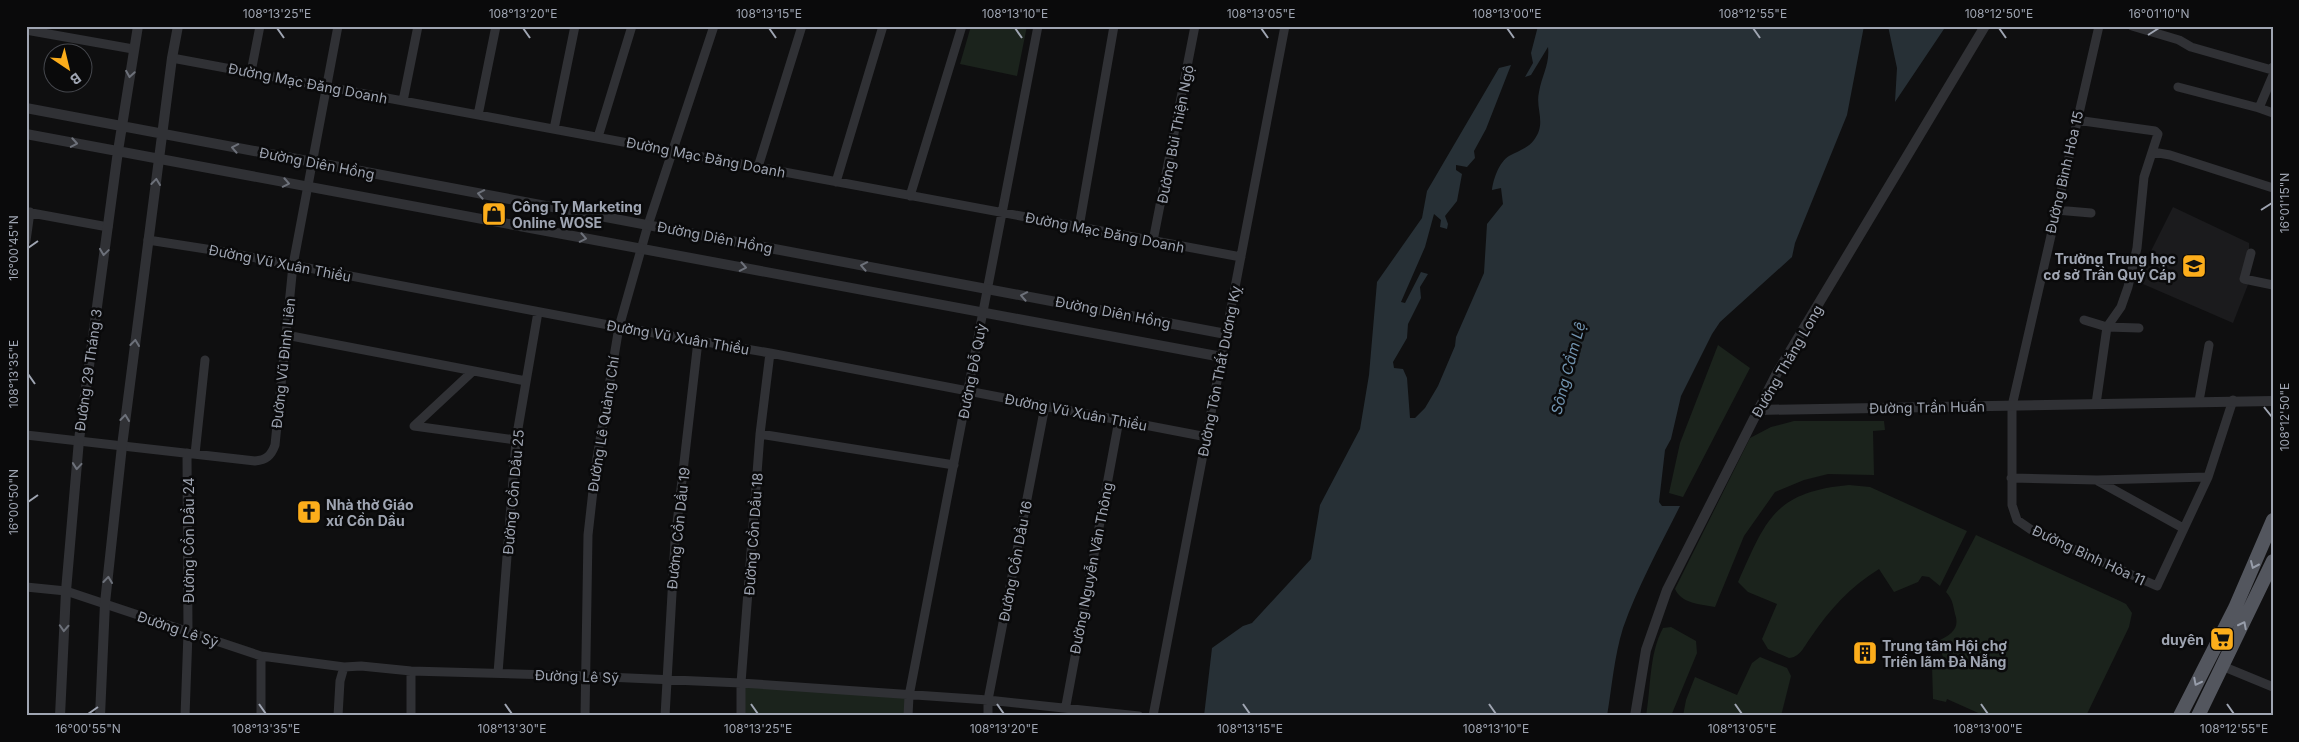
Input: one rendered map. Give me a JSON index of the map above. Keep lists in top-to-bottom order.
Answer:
{
  "streets": {
    "street": [
      "Đường Mạc Đăng Doanh",
      "Đường Bùi Thiện Ngộ",
      "Đường Diên Hồng",
      "Đường Bình Hòa 15",
      "Đường Vũ Xuân Thiều",
      "Đường Thăng Long",
      "Đường Vũ Đình Liên",
      "Đường 29 Tháng 3",
      "Đường Đỗ Quỳ",
      "Đường Tôn Thất Dương Kỵ",
      "Đường Trần Huấn",
      "Đường Lê Quảng Chí",
      "Đường Cồn Dầu 25",
      "Đường Cồn Dầu 19",
      "Đường Cồn Dầu 18",
      "Đường Cồn Dầu 24",
      "Đường Bình Hòa 11",
      "Đường Cồn Dầu 16",
      "Đường Nguyễn Văn Thông",
      "Đường Lê Sỹ"
    ]
  },
  "crossings": [
    ["Đường Mạc Đăng Doanh", "Đường Bùi Thiện Ngộ"],
    ["Đường Mạc Đăng Doanh", "Đường Vũ Đình Liên"],
    ["Đường Mạc Đăng Doanh", "Đường Đỗ Quỳ"],
    ["Đường Mạc Đăng Doanh", "Đường Tôn Thất Dương Kỵ"],
    ["Đường Mạc Đăng Doanh", "Đường Lê Quảng Chí"],
    ["Đường Diên Hồng", "Đường Vũ Đình Liên"],
    ["Đường Diên Hồng", "Đường 29 Tháng 3"],
    ["Đường Diên Hồng", "Đường Đỗ Quỳ"],
    ["Đường Diên Hồng", "Đường Tôn Thất Dương Kỵ"],
    ["Đường Diên Hồng", "Đường Lê Quảng Chí"],
    ["Đường Bình Hòa 15", "Đường Trần Huấn"],
    ["Đường Bình Hòa 15", "Đường Bình Hòa 11"],
    ["Đường Vũ Xuân Thiều", "Đường Vũ Đình Liên"],
    ["Đường Vũ Xuân Thiều", "Đường Đỗ Quỳ"],
    ["Đường Vũ Xuân Thiều", "Đường Tôn Thất Dương Kỵ"],
    ["Đường Vũ Xuân Thiều", "Đường Lê Quảng Chí"],
    ["Đường Vũ Xuân Thiều", "Đường Cồn Dầu 25"],
    ["Đường Vũ Xuân Thiều", "Đường Cồn Dầu 19"],
    ["Đường Vũ Xuân Thiều", "Đường Cồn Dầu 18"],
    ["Đường Vũ Xuân Thiều", "Đường Cồn Dầu 16"],
    ["Đường Vũ Xuân Thiều", "Đường Nguyễn Văn Thông"],
    ["Đường Thăng Long", "Đường Trần Huấn"],
    ["Đường Vũ Đình Liên", "Đường 29 Tháng 3"],
    ["Đường Vũ Đình Liên", "Đường Cồn Dầu 24"],
    ["Đường 29 Tháng 3", "Đường Lê Sỹ"],
    ["Đường Đỗ Quỳ", "Đường Lê Sỹ"],
    ["Đường Trần Huấn", "Đường Bình Hòa 11"],
    ["Đường Lê Quảng Chí", "Đường Lê Sỹ"],
    ["Đường Cồn Dầu 25", "Đường Lê Sỹ"],
    ["Đường Cồn Dầu 19", "Đường Lê Sỹ"],
    ["Đường Cồn Dầu 18", "Đường Lê Sỹ"],
    ["Đường Cồn Dầu 24", "Đường Lê Sỹ"],
    ["Đường Cồn Dầu 16", "Đường Lê Sỹ"],
    ["Đường Nguyễn Văn Thông", "Đường Lê Sỹ"]
  ],
  "water": ["Sông Cẩm Lệ"],
  "places": {
    "shop": ["Công Ty Marketing Online WOSE"],
    "school or university": ["Trường Trung học cơ sở Trần Quý Cáp"],
    "church": ["Nhà thờ Giáo xứ Cồn Dầu"],
    "supermarket": ["duyên"],
    "building": ["Trung tâm Hội chợ Triển lãm Đà Nẵng"]
  },
  "north": "bottom right",
  "coordinates": [
    "108°13'25\"E",
    "108°13'20\"E",
    "108°13'15\"E",
    "108°13'10\"E",
    "108°13'05\"E",
    "108°13'00\"E",
    "108°12'55\"E",
    "108°12'50\"E",
    "16°01'10\"N",
    "16°01'15\"N",
    "16°00'45\"N",
    "108°13'35\"E",
    "16°00'50\"N",
    "16°00'55\"N",
    "108°13'30\"E"
  ]
}
